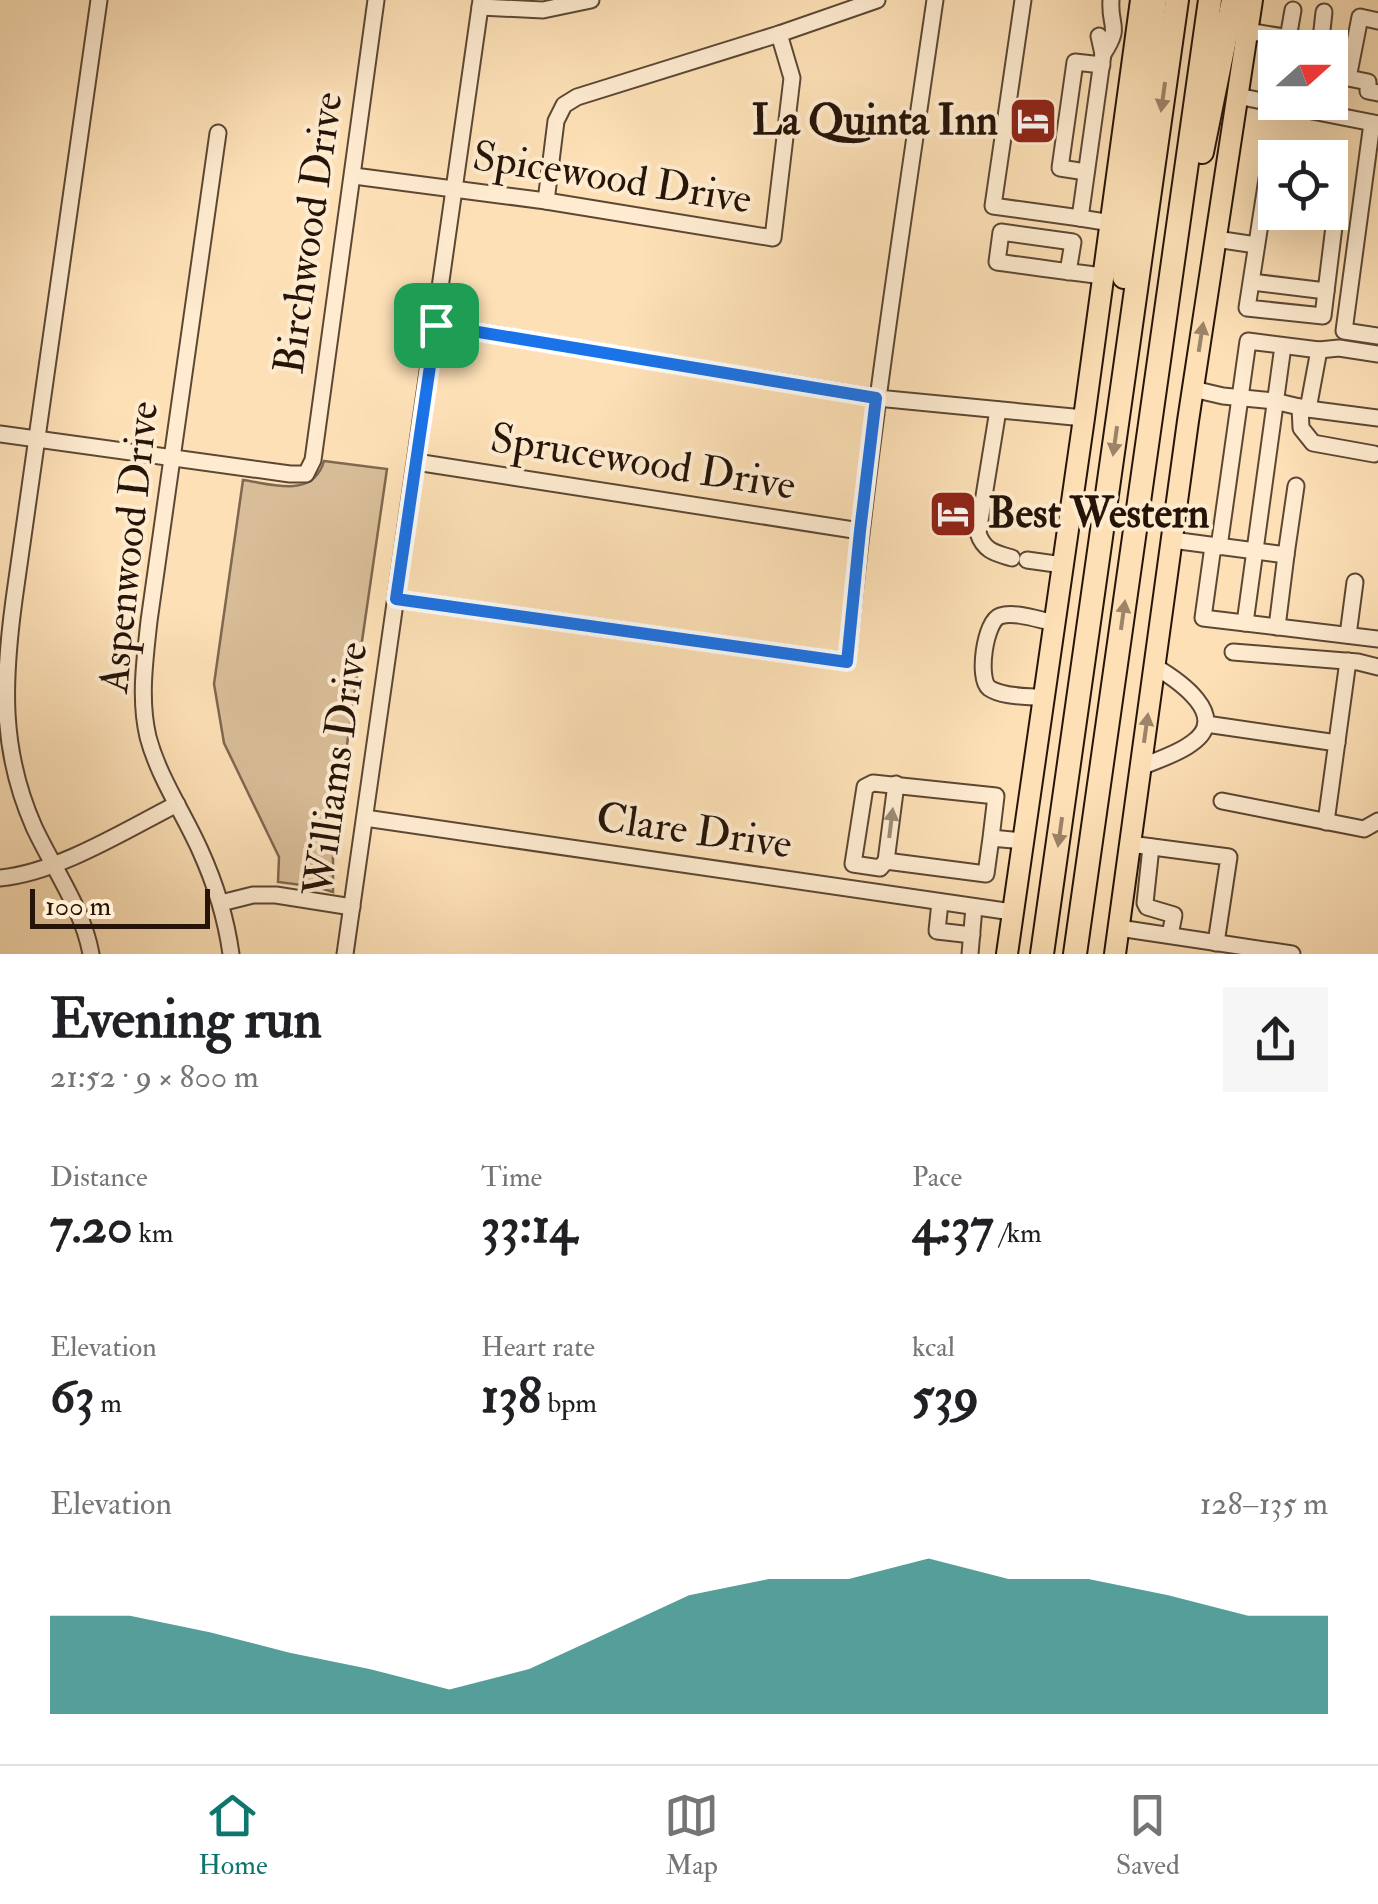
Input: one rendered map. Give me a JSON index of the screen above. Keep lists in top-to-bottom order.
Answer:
{
  "streets": {
    "street": [
      "Spicewood Drive",
      "Birchwood Drive",
      "Sprucewood Drive",
      "Aspenwood Drive",
      "Williams Drive",
      "Clare Drive"
    ]
  },
  "crossings": [
    ["Spicewood Drive", "Birchwood Drive"],
    ["Spicewood Drive", "Williams Drive"],
    ["Birchwood Drive", "Aspenwood Drive"],
    ["Sprucewood Drive", "Williams Drive"],
    ["Williams Drive", "Clare Drive"]
  ],
  "places": {
    "hotel": ["La Quinta Inn", "Best Western"]
  },
  "scale_bar": "100 m",
  "north": "right",
  "page": {
    "scale": "100 m",
    "heading": ["Evening run", "21:52 · 9 × 800 m"],
    "stats": [
      ["Distance", "7.20 km"],
      ["Time", "33:14"],
      ["Pace", "4:37 /km"],
      ["Elevation", "63 m"],
      ["Heart rate", "138 bpm"],
      ["kcal", "539"]
    ],
    "chart": ["Elevation", "128–135 m"],
    "tabs": ["Home", "Map", "Saved"]
  }
}
